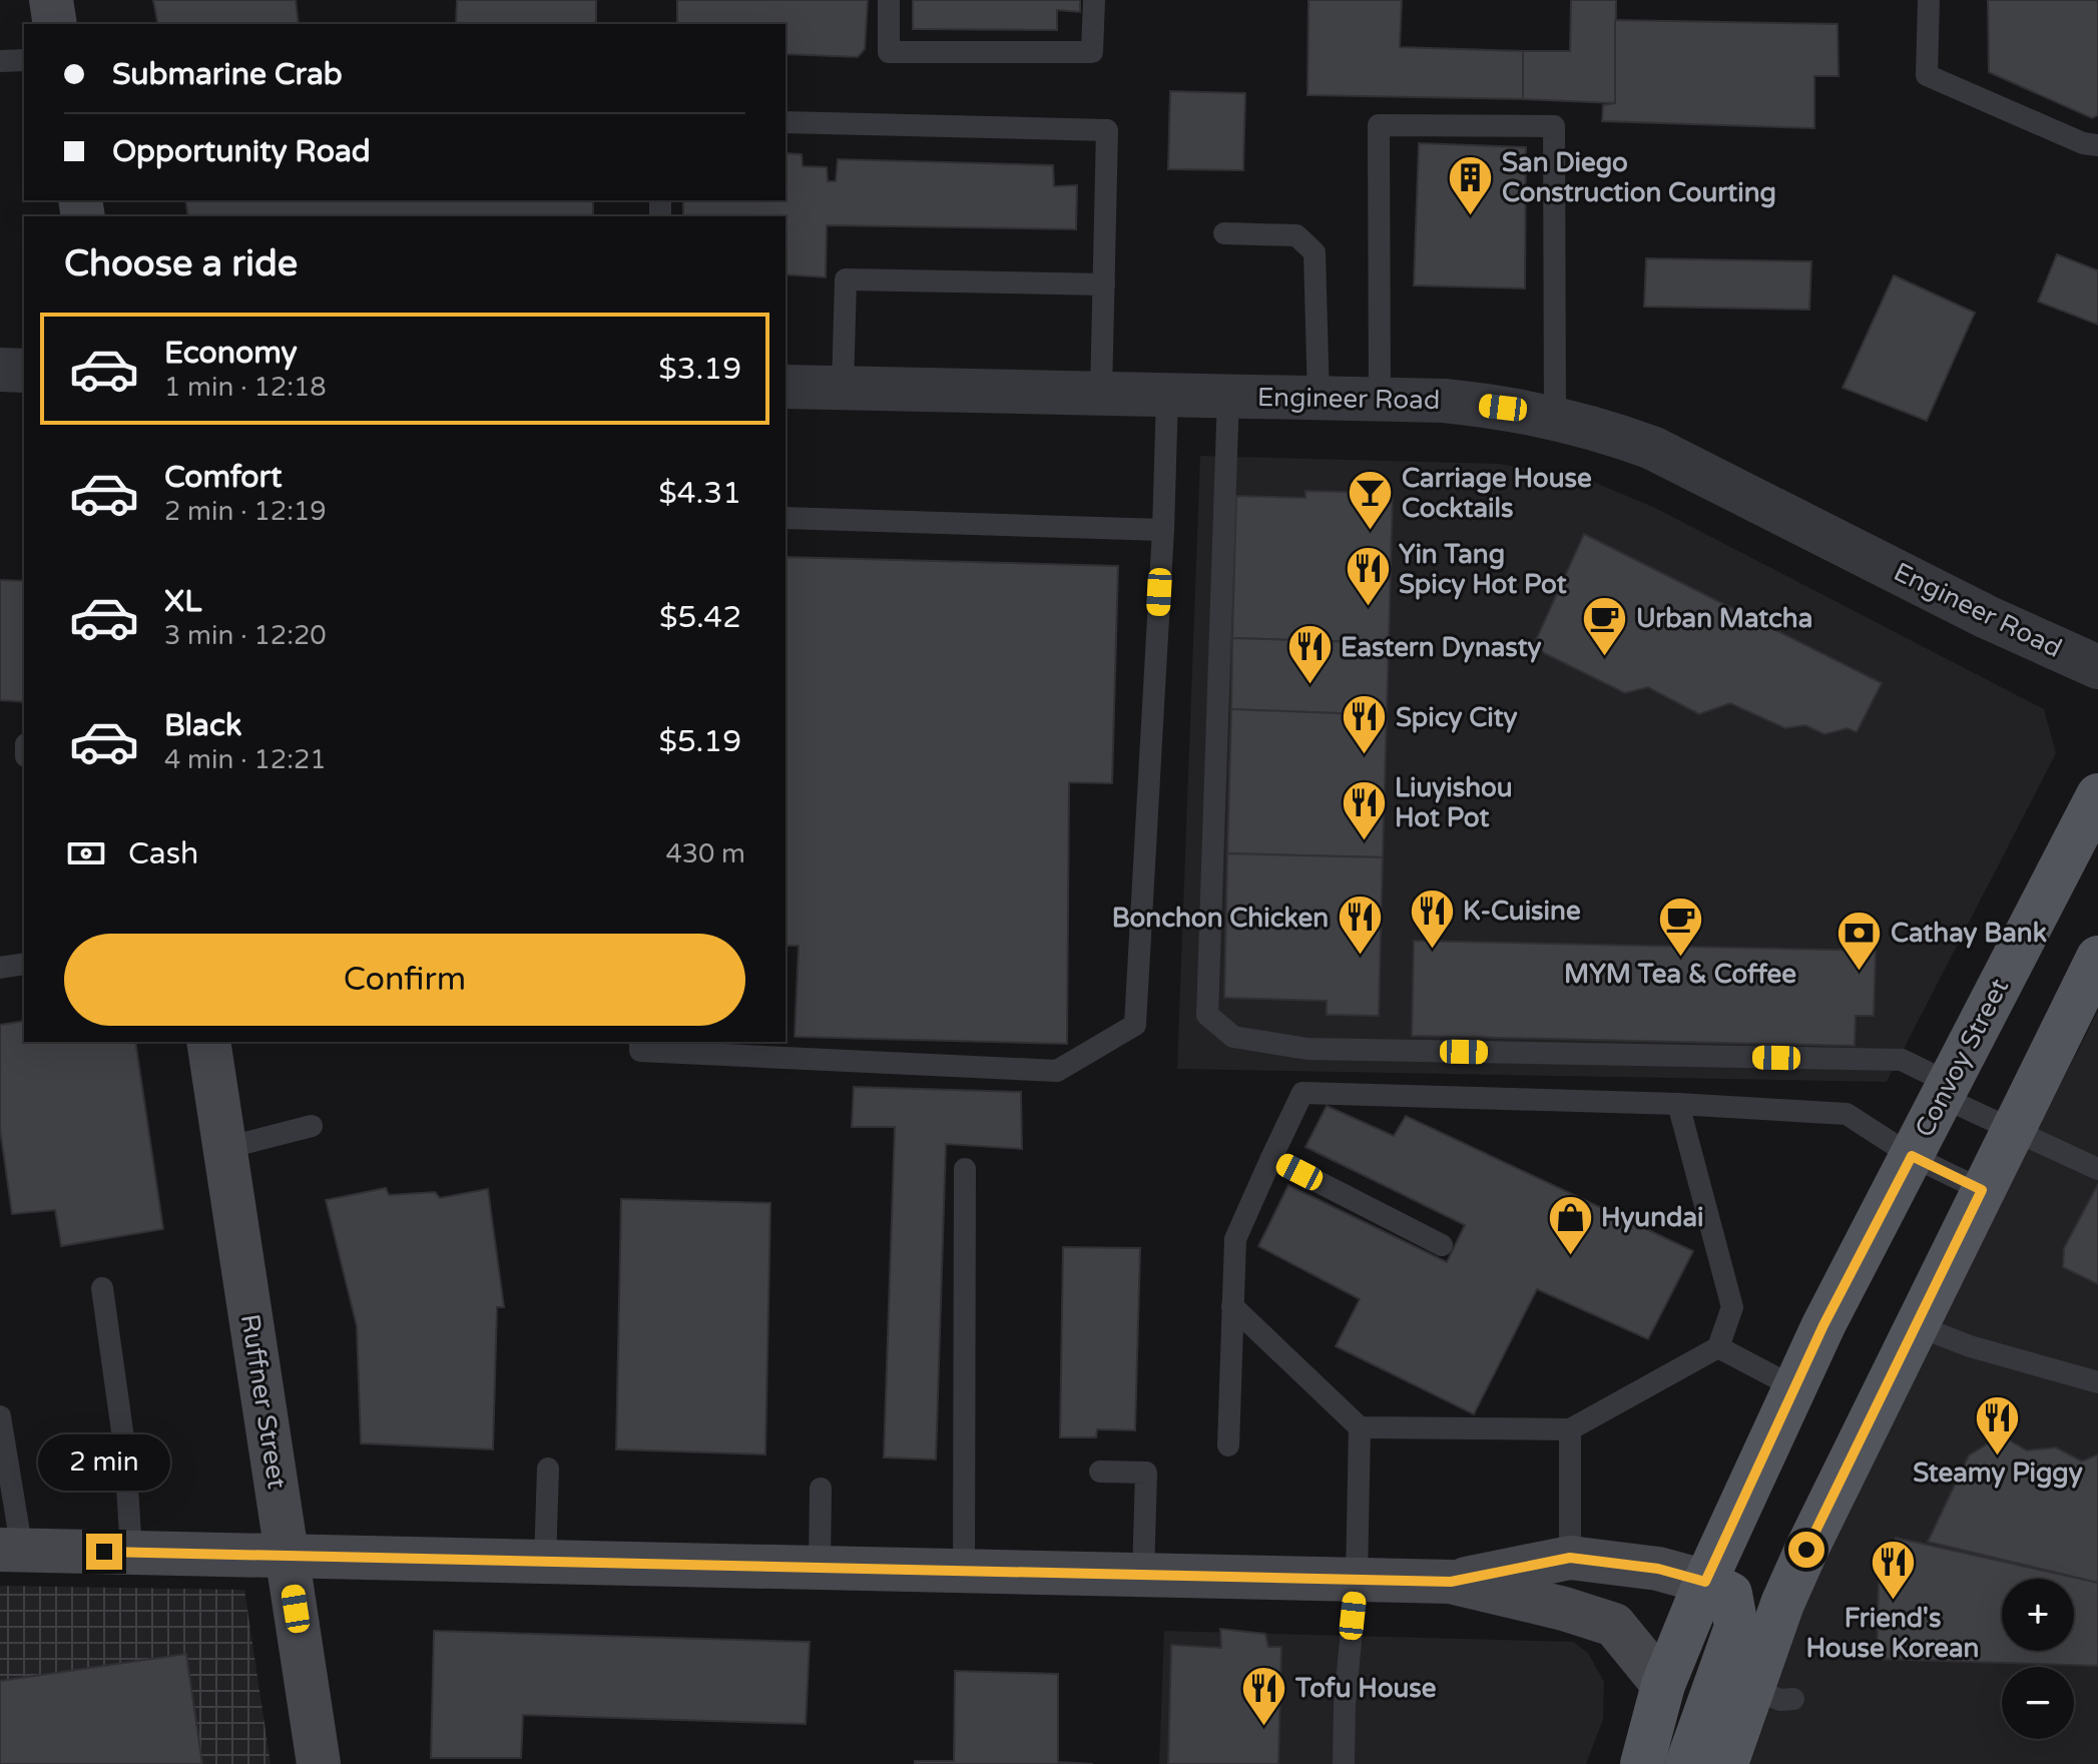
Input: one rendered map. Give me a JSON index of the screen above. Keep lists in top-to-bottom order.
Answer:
{
  "streets": {
    "main road": ["Convoy Street"],
    "street": ["Engineer Road", "Ruffner Street"]
  },
  "places": {
    "building": ["San Diego Construction Courting"],
    "bar": ["Carriage House Cocktails"],
    "restaurant": [
      "Yin Tang Spicy Hot Pot",
      "Eastern Dynasty",
      "Spicy City",
      "Liuyishou Hot Pot",
      "K-Cuisine",
      "Bonchon Chicken",
      "Steamy Piggy",
      "Friend's House Korean",
      "Tofu House"
    ],
    "cafe": ["Urban Matcha", "MYM Tea & Coffee"],
    "bank": ["Cathay Bank"],
    "shop": ["Hyundai"]
  },
  "page": {
    "banner": ["Submarine Crab", "Opportunity Road"],
    "heading": "Choose a ride",
    "list": [
      {
        "name": "Economy",
        "note": "1 min · 12:18",
        "value": "$3.19"
      },
      {
        "name": "Comfort",
        "note": "2 min · 12:19",
        "value": "$4.31"
      },
      {
        "name": "XL",
        "note": "3 min · 12:20",
        "value": "$5.42"
      },
      {
        "name": "Black",
        "note": "4 min · 12:21",
        "value": "$5.19"
      }
    ],
    "pay": ["Cash", "430 m"],
    "buttons": "Confirm",
    "bubble": "2 min",
    "map_buttons": ["+", "−"]
  }
}
